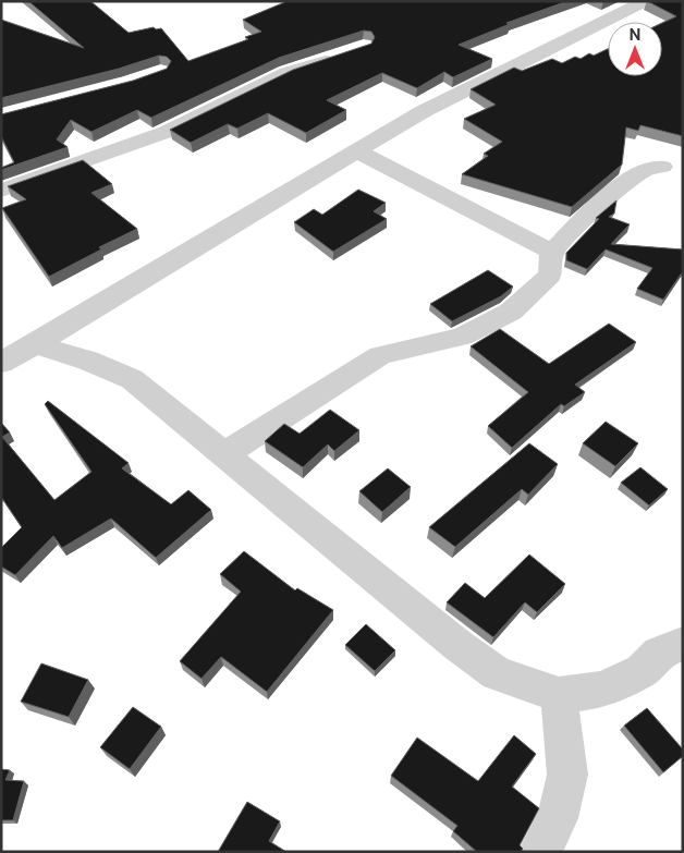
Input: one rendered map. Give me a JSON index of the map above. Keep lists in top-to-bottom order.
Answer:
{
  "north": "top"
}
